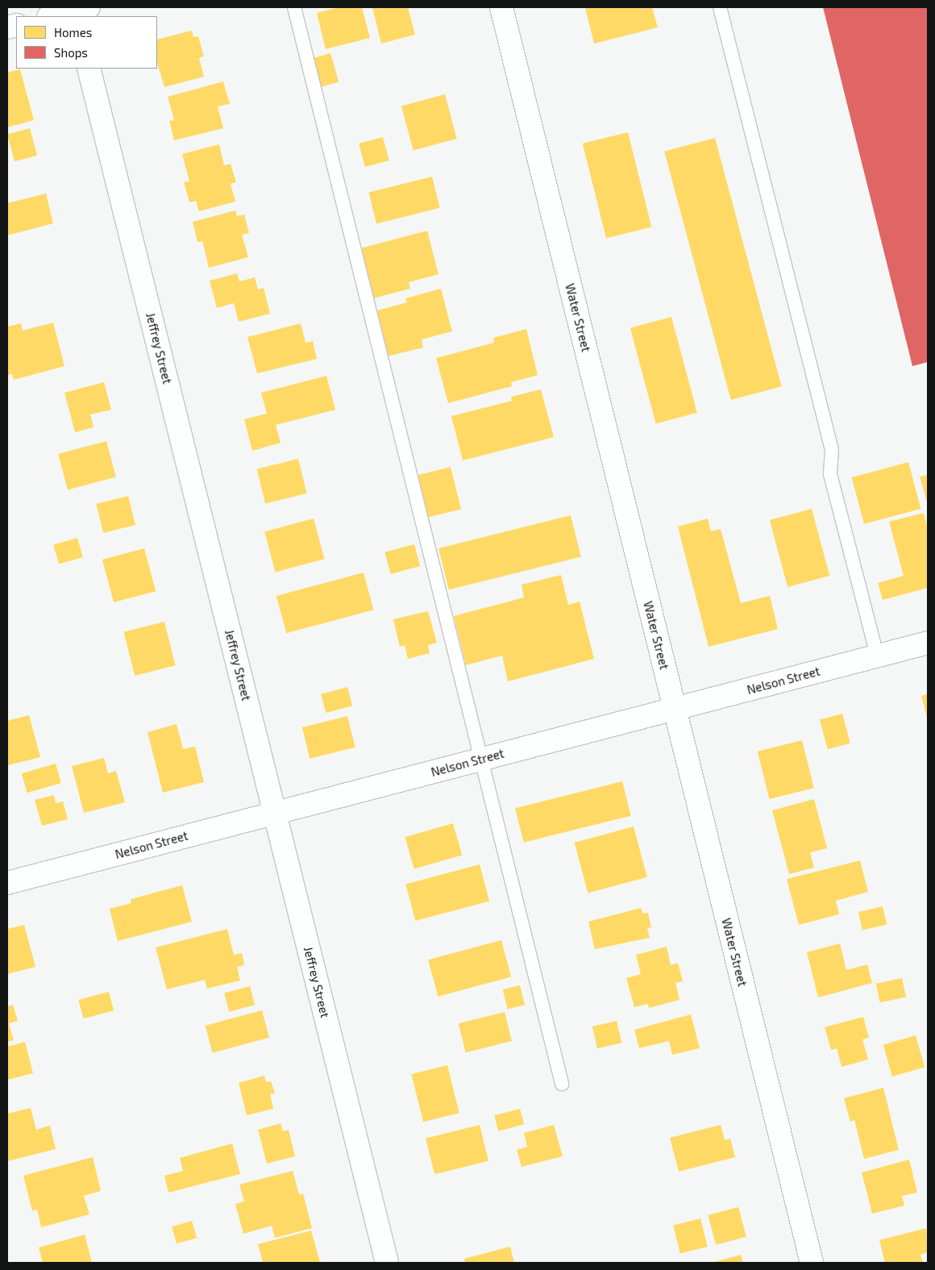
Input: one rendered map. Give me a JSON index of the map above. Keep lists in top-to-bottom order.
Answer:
{
  "streets": {
    "street": ["Water Street", "Jeffrey Street", "Nelson Street"]
  },
  "crossings": [
    ["Water Street", "Nelson Street"],
    ["Jeffrey Street", "Nelson Street"]
  ],
  "legend": ["Homes", "Shops"]
}
